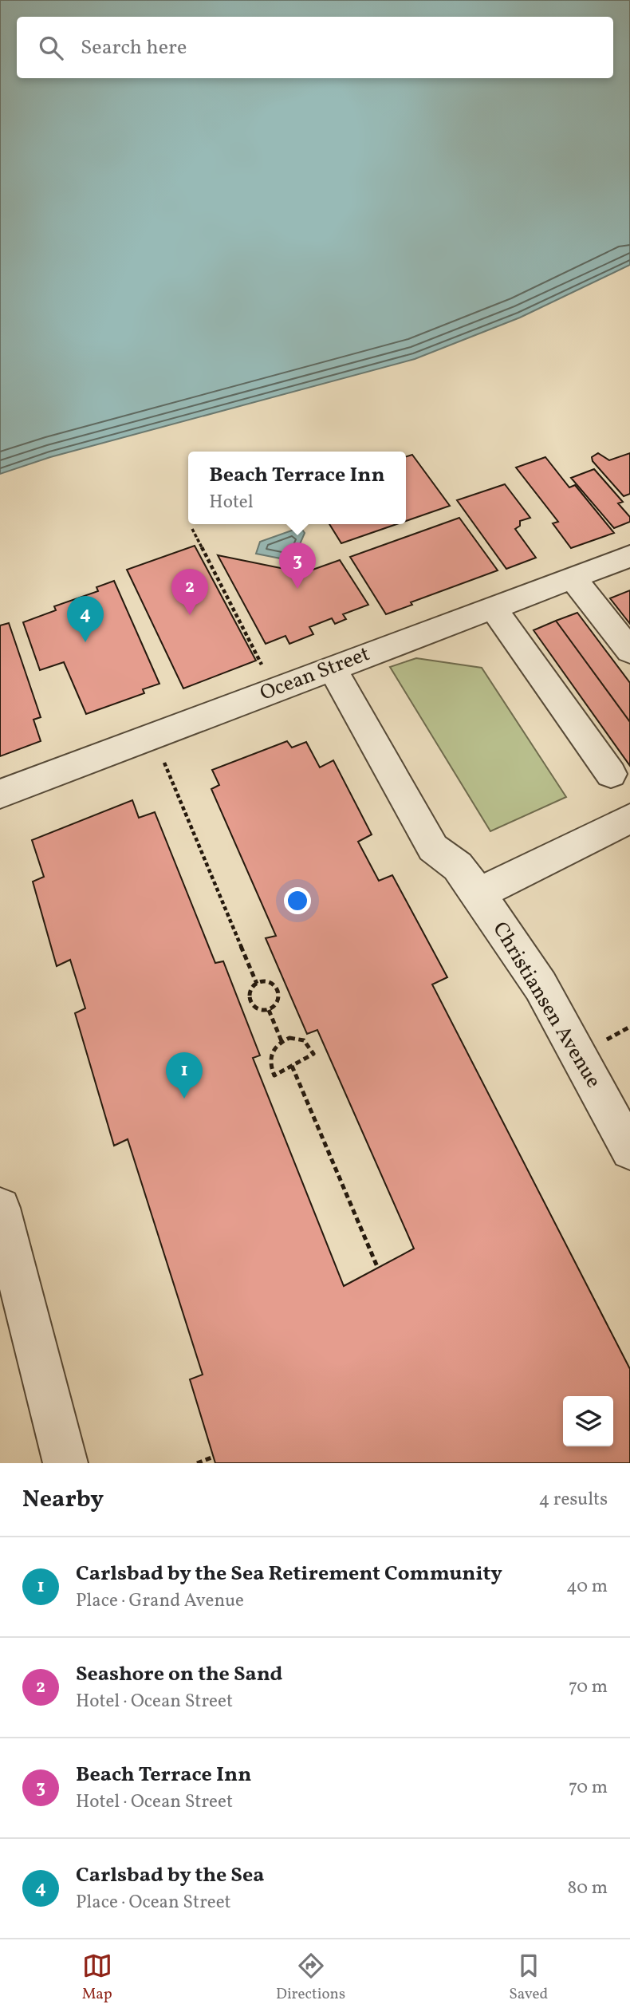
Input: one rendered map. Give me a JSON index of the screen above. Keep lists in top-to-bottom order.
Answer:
{
  "streets": {
    "street": ["Ocean Street", "Christiansen Avenue"]
  },
  "crossings": [
    ["Ocean Street", "Christiansen Avenue"]
  ],
  "page": {
    "search": "Search here",
    "popup": ["Beach Terrace Inn", "Hotel"],
    "pins": [
      "3",
      "2",
      "4",
      "1"
    ],
    "heading": ["Nearby", "4 results"],
    "list": [
      {
        "mark": "1",
        "name": "Carlsbad by the Sea Retirement Community",
        "note": "Place · Grand Avenue",
        "value": "40 m"
      },
      {
        "mark": "2",
        "name": "Seashore on the Sand",
        "note": "Hotel · Ocean Street",
        "value": "70 m"
      },
      {
        "mark": "3",
        "name": "Beach Terrace Inn",
        "note": "Hotel · Ocean Street",
        "value": "70 m"
      },
      {
        "mark": "4",
        "name": "Carlsbad by the Sea",
        "note": "Place · Ocean Street",
        "value": "80 m"
      }
    ],
    "nav": ["Map", "Directions", "Saved"]
  }
}
